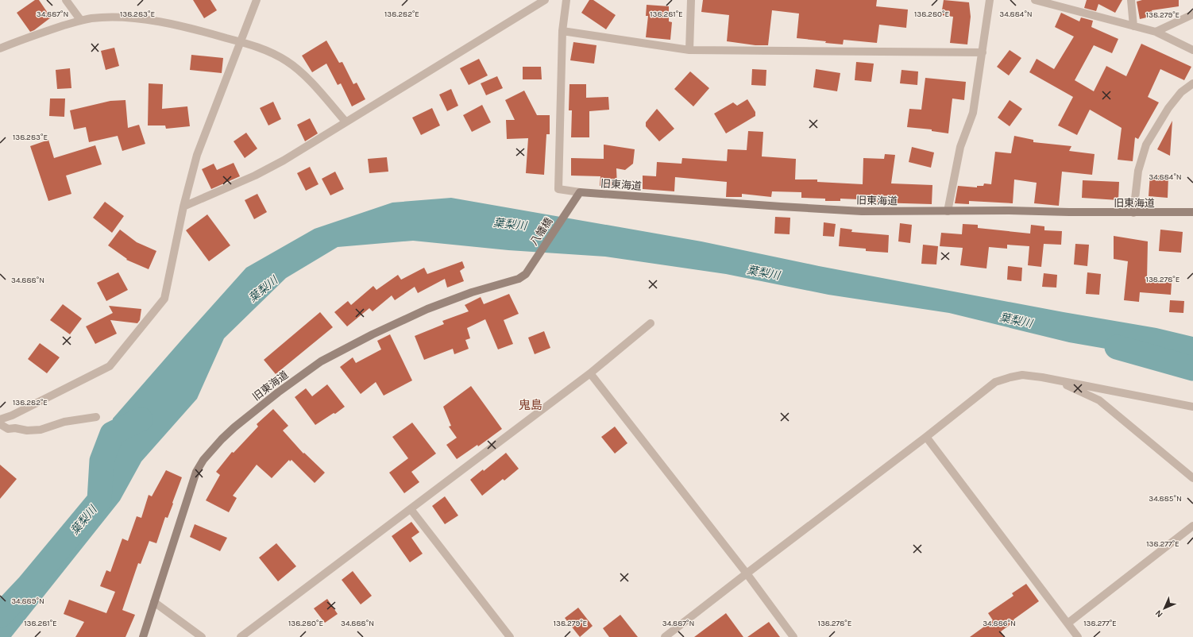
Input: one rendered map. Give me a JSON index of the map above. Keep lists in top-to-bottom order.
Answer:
{
  "streets": {
    "main road": ["旧東海道", "八幡橋"]
  },
  "crossings": [
    ["旧東海道", "八幡橋"]
  ],
  "districts": ["鬼島"],
  "water": ["葉梨川"],
  "north": "bottom left",
  "coordinates": [
    "34.887°N",
    "138.283°E",
    "138.282°E",
    "138.281°E",
    "138.280°E",
    "34.884°N",
    "138.279°E",
    "138.278°E",
    "34.888°N",
    "34.885°N",
    "138.277°E",
    "34.889°N",
    "34.886°N"
  ]
}
